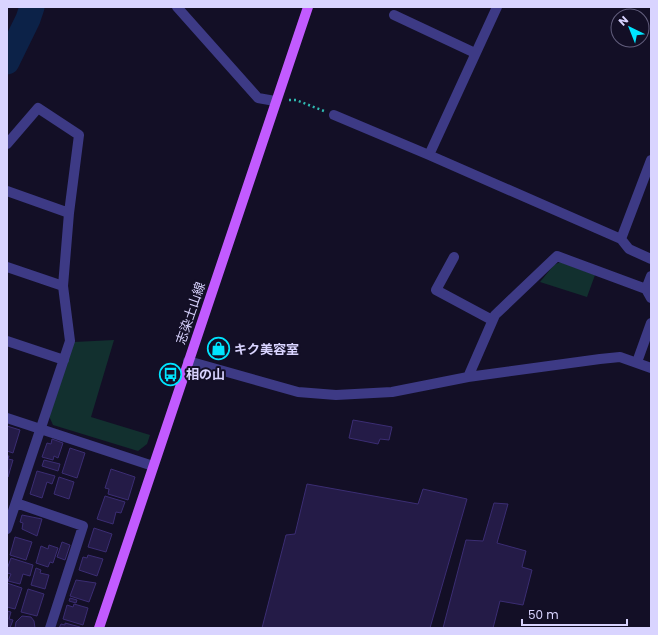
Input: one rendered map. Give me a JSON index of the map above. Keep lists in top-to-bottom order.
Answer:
{
  "streets": {
    "main road": ["志染土山線"]
  },
  "places": {
    "shop": ["キク美容室"],
    "bus stop": ["相の山"]
  },
  "scale_bar": "50 m",
  "north": "top left"
}
